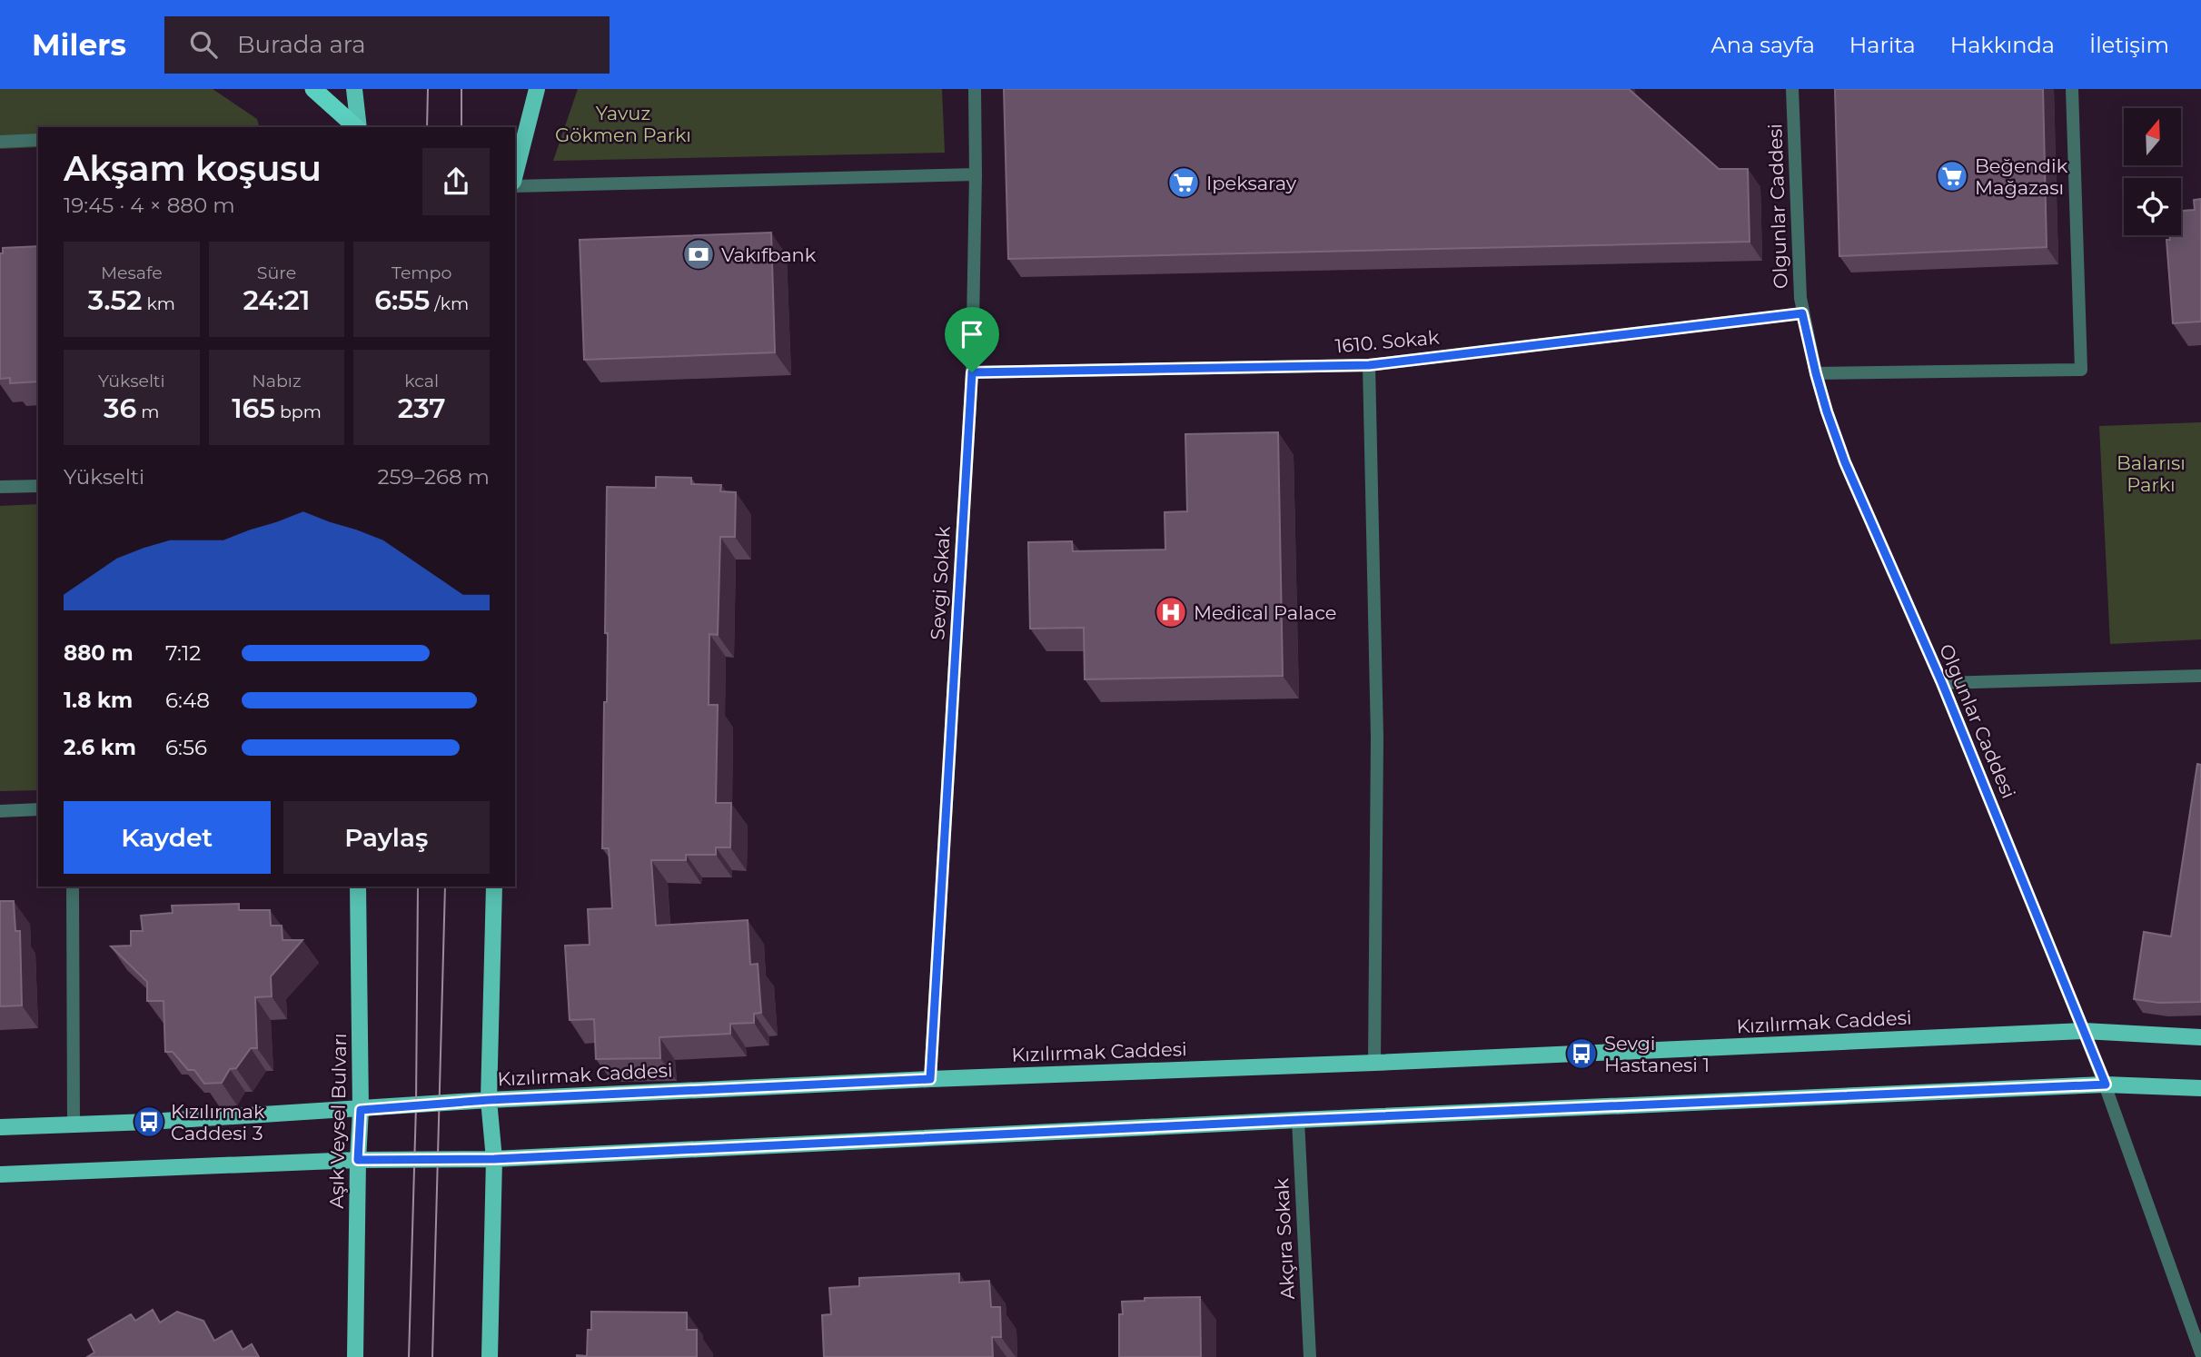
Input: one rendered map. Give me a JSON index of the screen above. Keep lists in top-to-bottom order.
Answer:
{
  "streets": {
    "main road": ["Kızılırmak Caddesi", "Aşık Veysel Bulvarı"],
    "street": [
      "Olgunlar Caddesi",
      "1610. Sokak",
      "Sevgi Sokak",
      "Akçıra Sokak"
    ]
  },
  "crossings": [
    ["Olgunlar Caddesi", "1610. Sokak"],
    ["Olgunlar Caddesi", "Kızılırmak Caddesi"],
    ["1610. Sokak", "Sevgi Sokak"],
    ["Sevgi Sokak", "Kızılırmak Caddesi"],
    ["Kızılırmak Caddesi", "Aşık Veysel Bulvarı"]
  ],
  "parks": ["Yavuz Gökmen Parkı", "Balarısı Parkı"],
  "places": {
    "supermarket": ["Beğendik Mağazası", "Ipeksaray"],
    "bank": ["Vakıfbank"],
    "hospital": ["Medical Palace"],
    "bus stop": ["Sevgi Hastanesi 1", "Kızılırmak Caddesi 3"]
  },
  "north": "top",
  "page": {
    "header": "Milers",
    "search": "Burada ara",
    "nav": [
      "Ana sayfa",
      "Harita",
      "Hakkında",
      "İletişim"
    ],
    "heading": ["Akşam koşusu", "19:45 · 4 × 880 m"],
    "stats": [
      ["Mesafe", "3.52 km"],
      ["Süre", "24:21"],
      ["Tempo", "6:55 /km"],
      ["Yükselti", "36 m"],
      ["Nabız", "165 bpm"],
      ["kcal", "237"]
    ],
    "chart": ["Yükselti", "259–268 m"],
    "list": [
      {
        "name": "880 m",
        "note": "7:12"
      },
      {
        "name": "1.8 km",
        "note": "6:48"
      },
      {
        "name": "2.6 km",
        "note": "6:56"
      }
    ],
    "buttons": ["Kaydet", "Paylaş"]
  }
}
